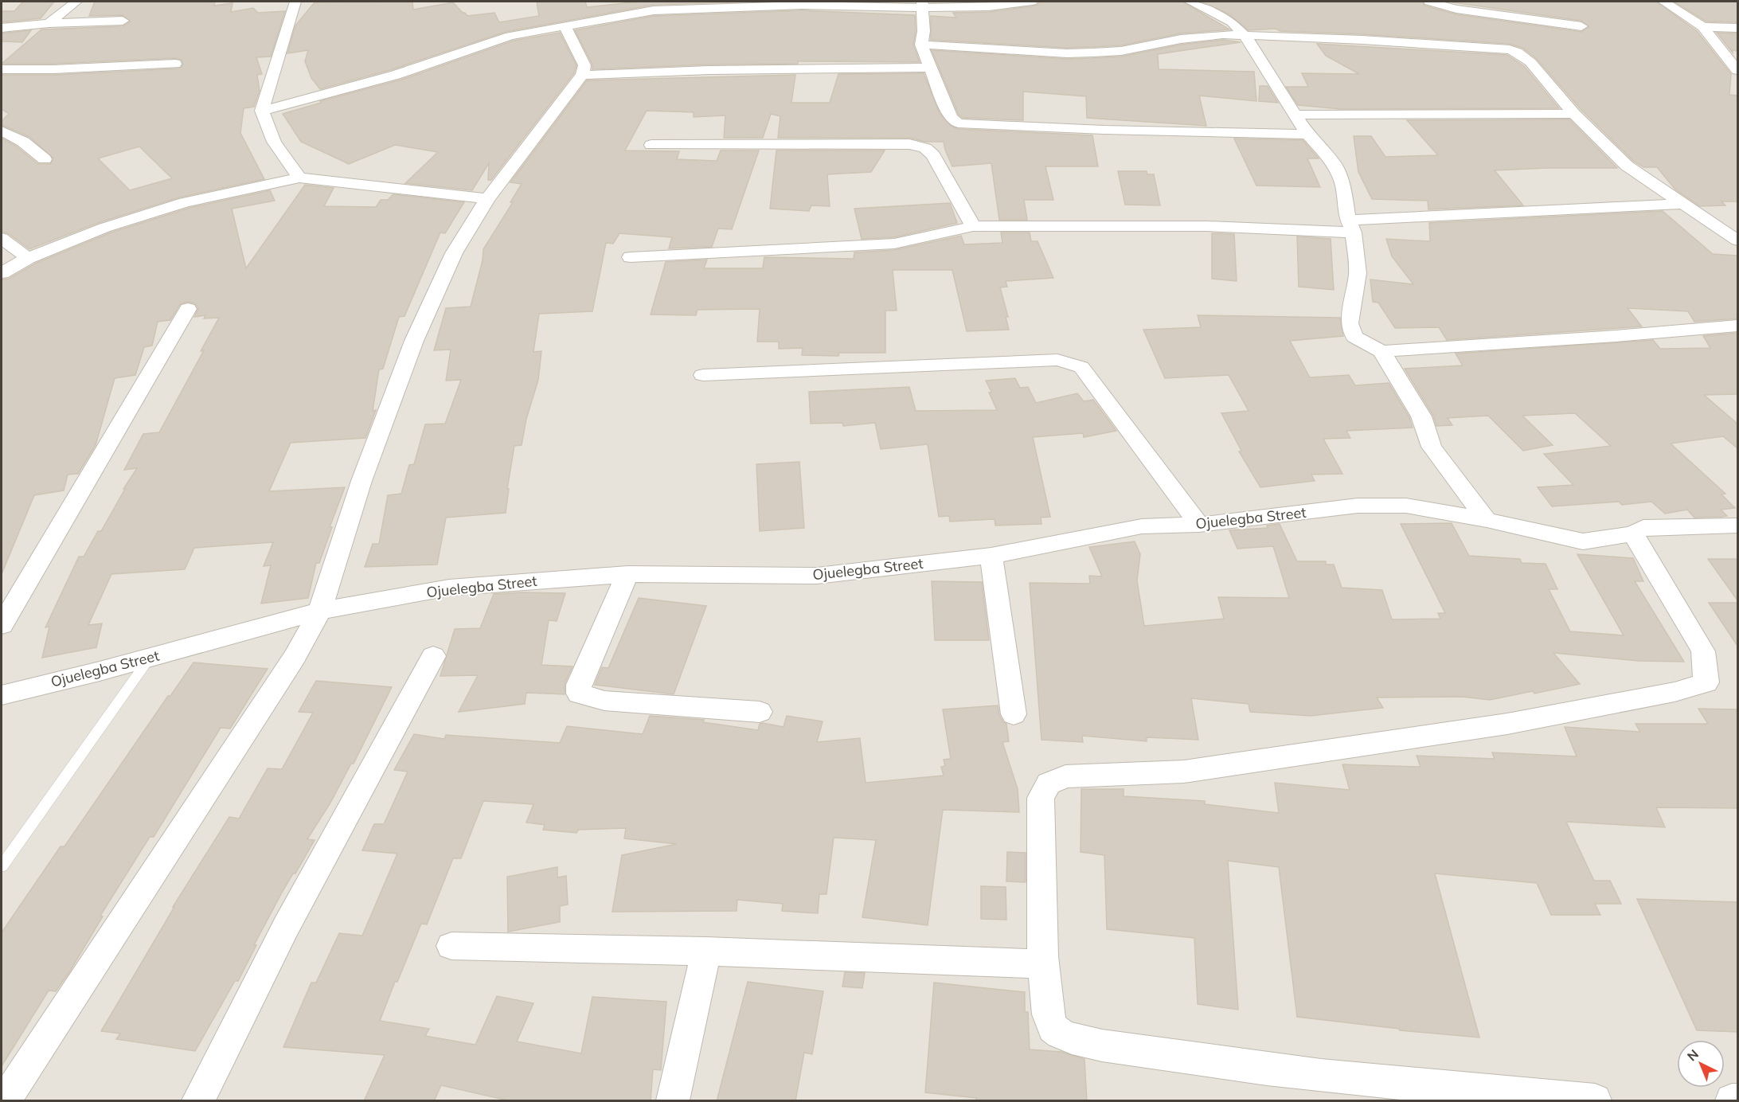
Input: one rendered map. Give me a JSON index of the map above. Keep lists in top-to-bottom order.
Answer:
{
  "streets": {
    "street": ["Ojuelegba Street"]
  },
  "north": "top left"
}
